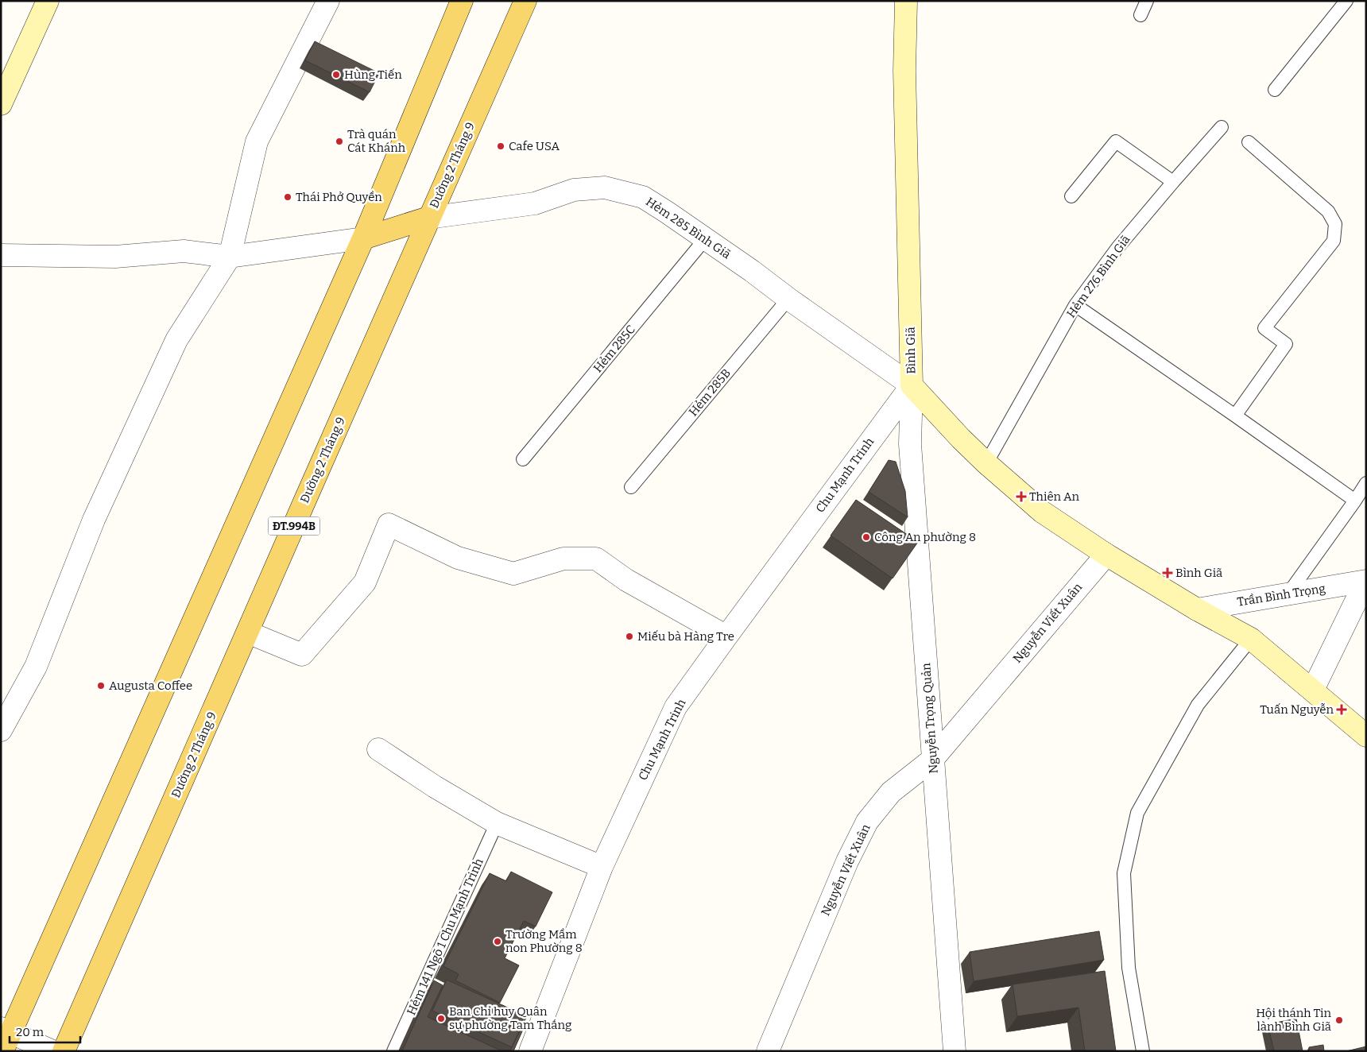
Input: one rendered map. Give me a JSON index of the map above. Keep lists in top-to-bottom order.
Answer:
{
  "streets": {
    "main road": ["Đường 2 Tháng 9", "ĐT.994B"],
    "street": [
      "Hẻm 285 Bình Giã",
      "Bình Giã",
      "Chu Mạnh Trinh",
      "Trần Bình Trọng",
      "Nguyễn Viết Xuân",
      "Nguyễn Trọng Quản"
    ],
    "lane": [
      "Hẻm 276 Bình Giã",
      "Hẻm 285C",
      "Hẻm 285B",
      "Hẻm 141 Ngõ 1 Chu Mạnh Trinh"
    ]
  },
  "crossings": [
    ["Đường 2 Tháng 9", "Hẻm 285 Bình Giã"],
    ["Hẻm 285 Bình Giã", "Hẻm 285C"],
    ["Hẻm 285 Bình Giã", "Bình Giã"],
    ["Hẻm 285 Bình Giã", "Hẻm 285B"],
    ["Hẻm 285 Bình Giã", "Chu Mạnh Trinh"],
    ["Hẻm 285 Bình Giã", "Nguyễn Trọng Quản"],
    ["Hẻm 276 Bình Giã", "Bình Giã"],
    ["Bình Giã", "Chu Mạnh Trinh"],
    ["Bình Giã", "Trần Bình Trọng"],
    ["Bình Giã", "Nguyễn Viết Xuân"],
    ["Bình Giã", "Nguyễn Trọng Quản"],
    ["Chu Mạnh Trinh", "Nguyễn Trọng Quản"],
    ["Nguyễn Viết Xuân", "Nguyễn Trọng Quản"]
  ],
  "places": {
    "other": [
      "Hùng Tiến",
      "Trà quán Cát Khánh",
      "Cafe USA",
      "Thái Phở Quyền",
      "Công An phường 8",
      "Miếu bà Hàng Tre",
      "Augusta Coffee",
      "Trường Mầm non Phường 8",
      "Ban Chỉ huy Quân sự phường Tam Thắng",
      "Hội thánh Tin lành Bình Giã"
    ],
    "health": ["Thiên An", "Bình Giã", "Tuấn Nguyễn"]
  },
  "scale_bar": "20 m"
}
